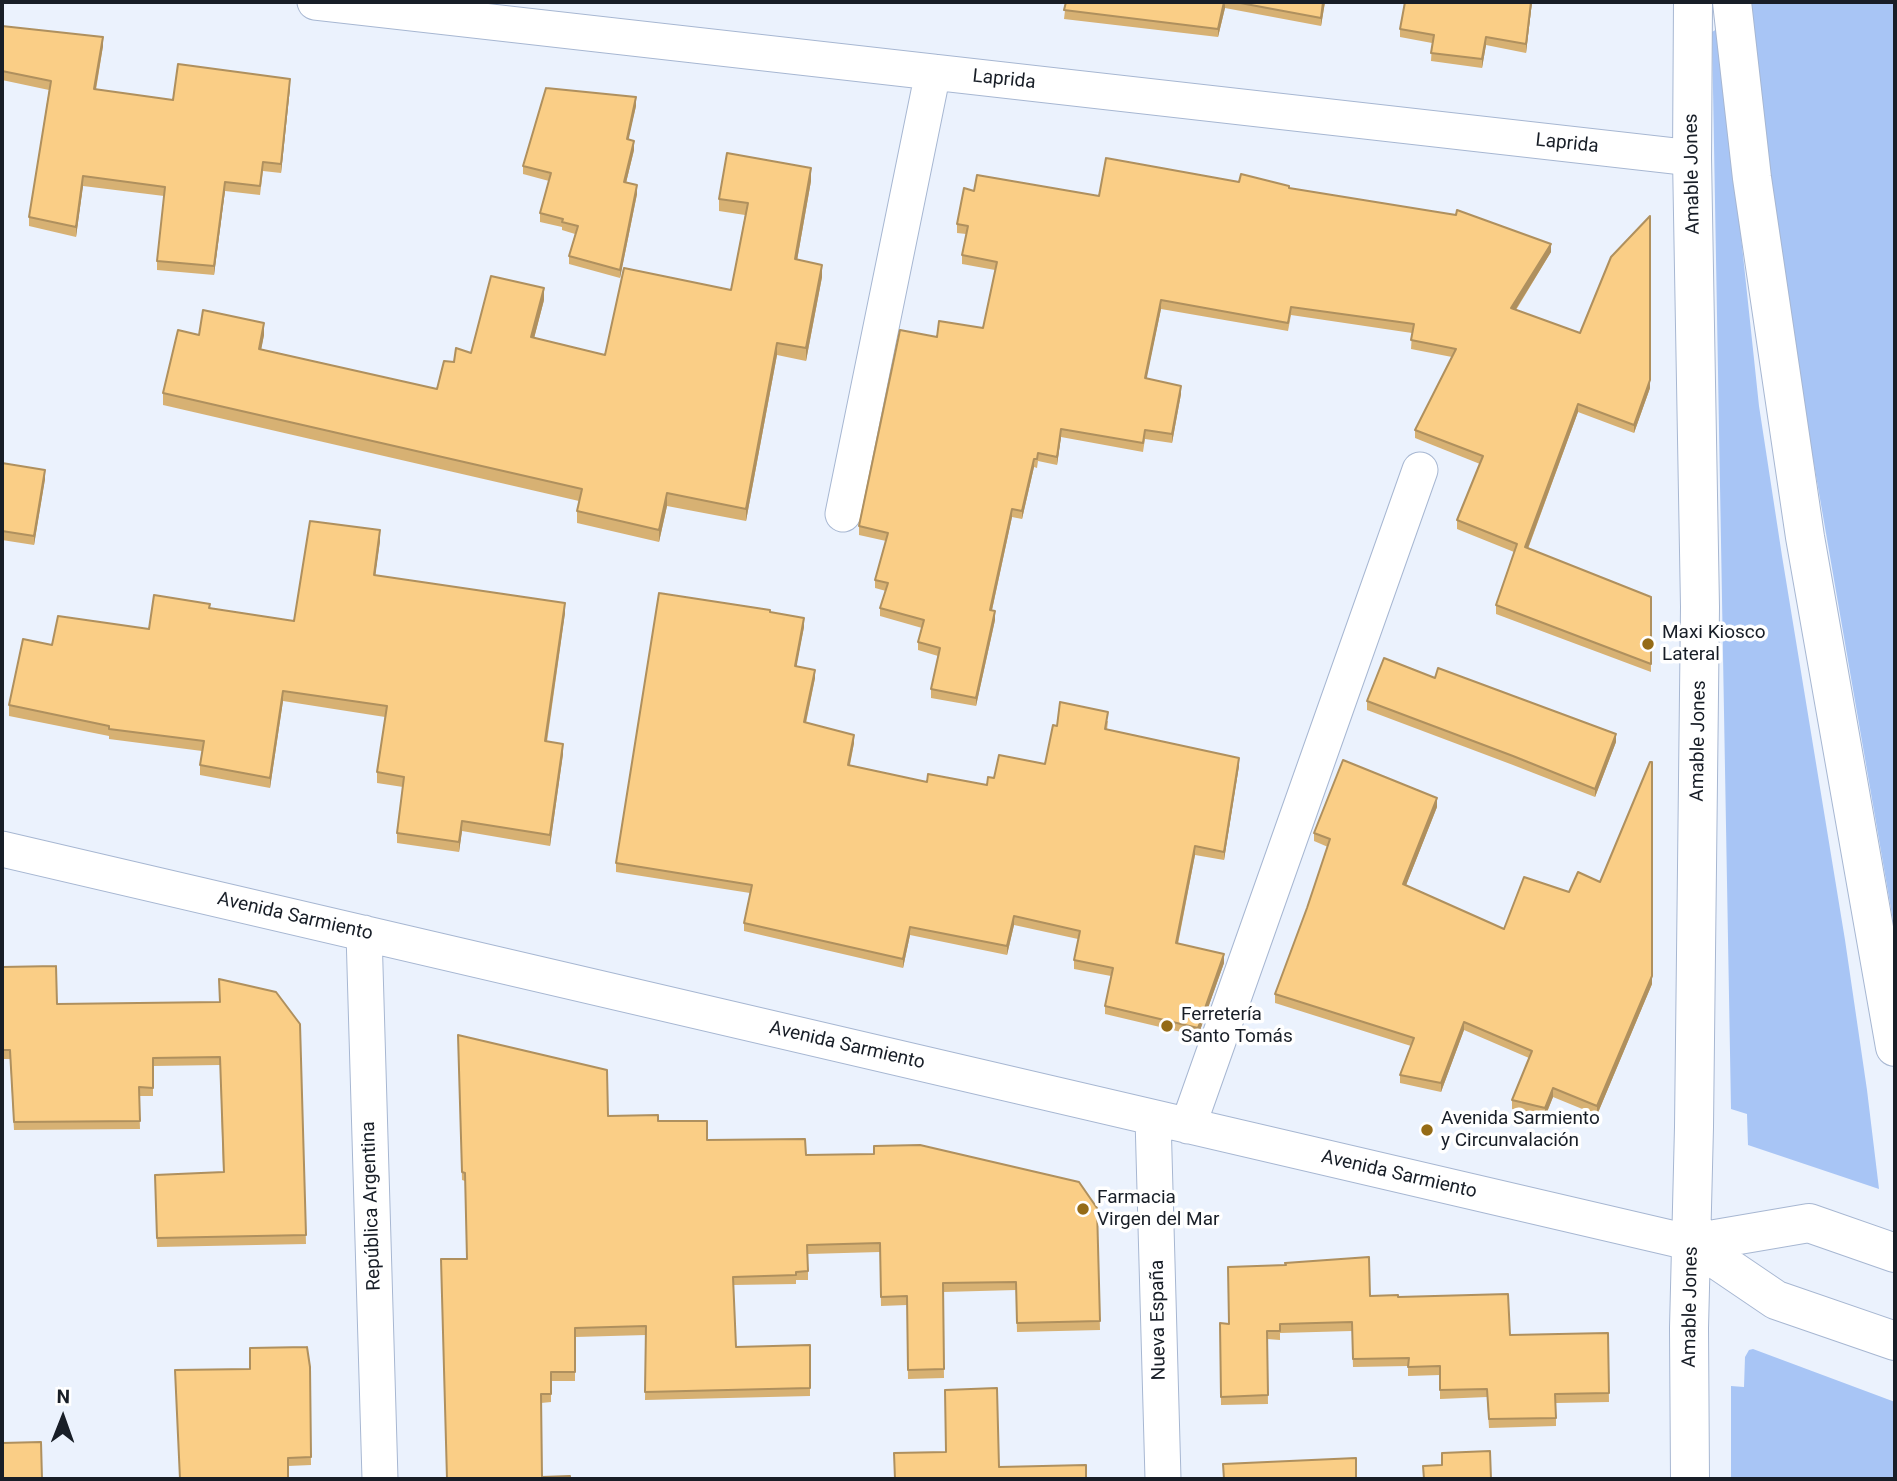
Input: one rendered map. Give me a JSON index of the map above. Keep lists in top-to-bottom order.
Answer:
{
  "streets": {
    "main road": ["Amable Jones", "Avenida Sarmiento"],
    "street": ["Laprida", "República Argentina", "Nueva España"]
  },
  "crossings": [
    ["Laprida", "Amable Jones"],
    ["Amable Jones", "Avenida Sarmiento"],
    ["Avenida Sarmiento", "República Argentina"],
    ["Avenida Sarmiento", "Nueva España"]
  ],
  "places": [
    "Maxi Kiosco Lateral",
    "Ferretería Santo Tomás",
    "Avenida Sarmiento y Circunvalación",
    "Farmacia Virgen del Mar"
  ],
  "north": "top"
}
